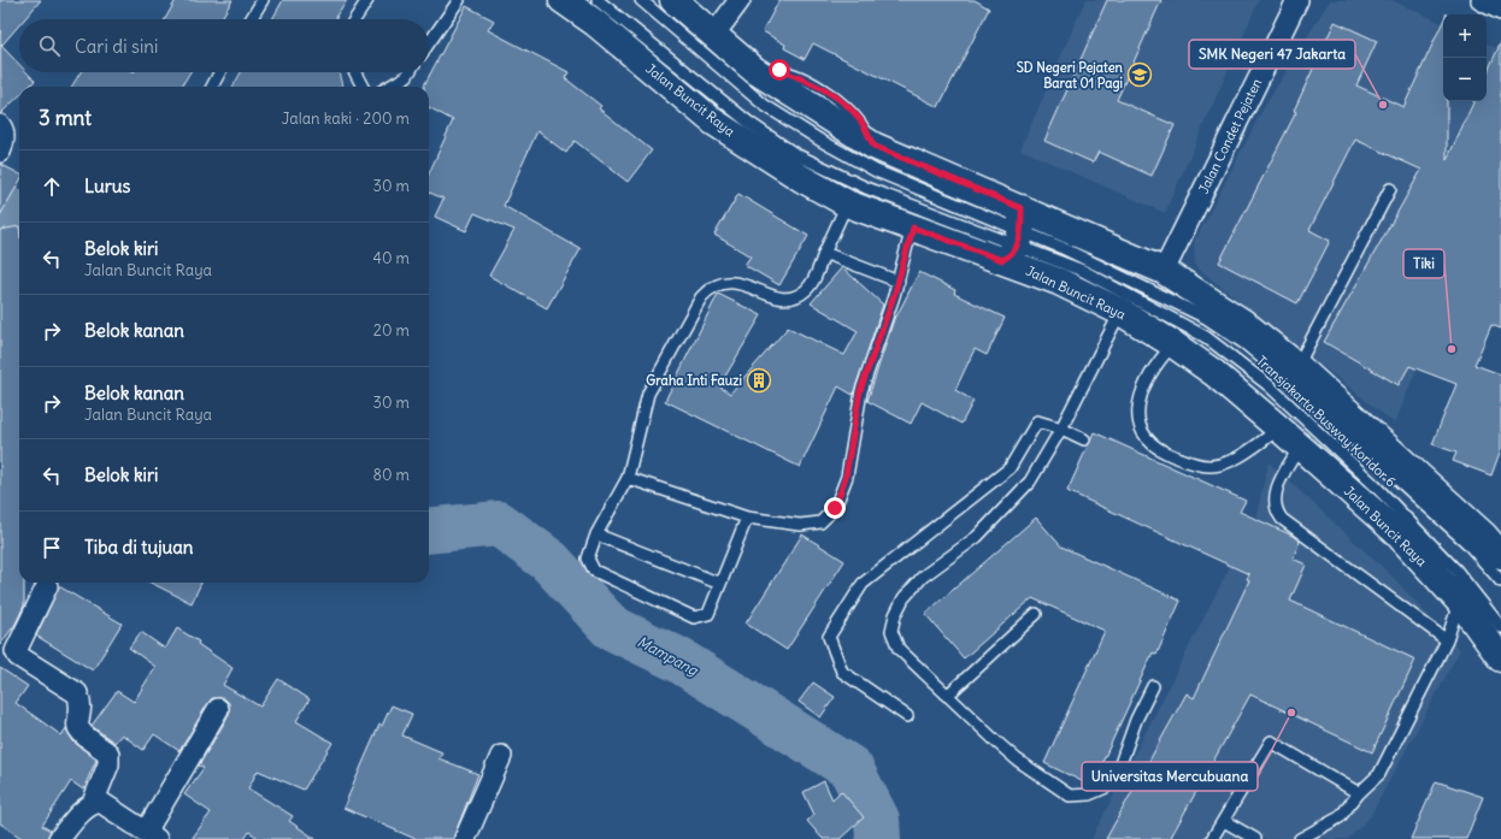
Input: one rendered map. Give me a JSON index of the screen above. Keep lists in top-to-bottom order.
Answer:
{
  "streets": {
    "main road": ["Jalan Buncit Raya"],
    "street": ["Jalan Condet Pejaten"],
    "lane": ["Transjakarta Busway Koridor 6"]
  },
  "crossings": [
    ["Jalan Buncit Raya", "Jalan Condet Pejaten"],
    ["Jalan Buncit Raya", "Transjakarta Busway Koridor 6"]
  ],
  "water": ["Mampang"],
  "places": {
    "school or university": ["SD Negeri Pejaten Barat 01 Pagi"],
    "other": ["SMK Negeri 47 Jakarta", "Tiki", "Universitas Mercubuana"],
    "building": ["Graha Inti Fauzi"]
  },
  "page": {
    "map_buttons": ["+", "−"],
    "search": "Cari di sini",
    "heading": ["3 mnt", "Jalan kaki · 200 m"],
    "list": [
      ["Lurus", "30 m"],
      ["Belok kiri", "Jalan Buncit Raya", "40 m"],
      ["Belok kanan", "20 m"],
      ["Belok kanan", "Jalan Buncit Raya", "30 m"],
      ["Belok kiri", "80 m"],
      "Tiba di tujuan"
    ]
  }
}
